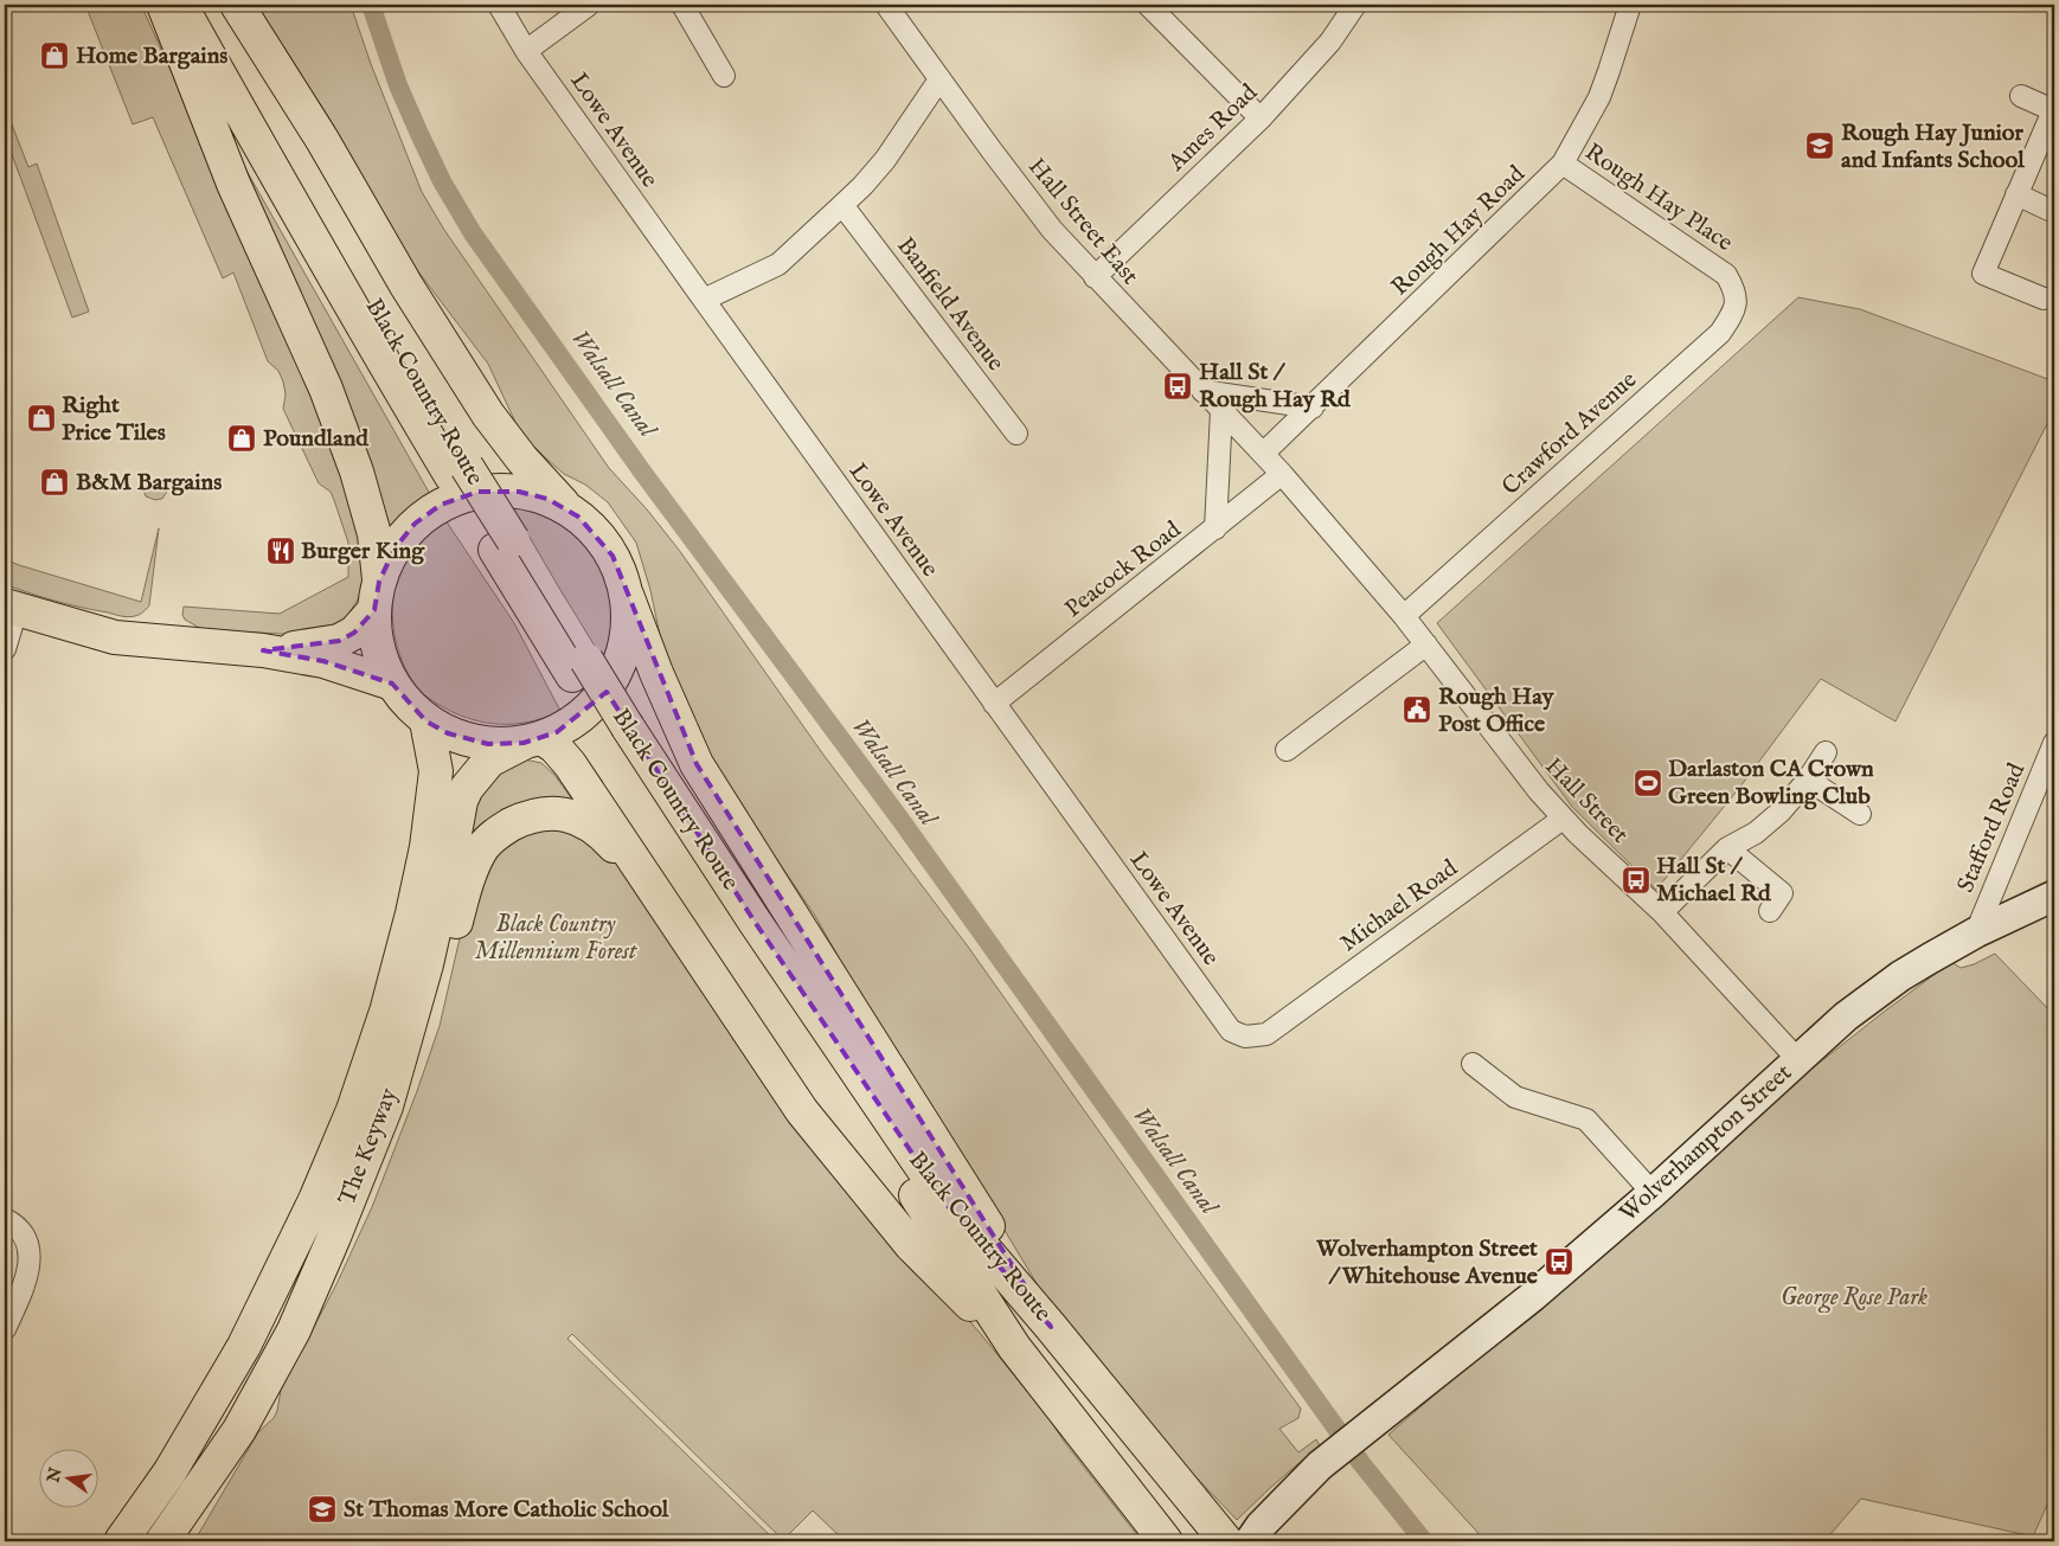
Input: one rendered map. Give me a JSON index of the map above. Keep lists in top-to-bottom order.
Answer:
{
  "streets": {
    "main road": ["Black Country Route", "The Keyway"],
    "street": [
      "Ames Road",
      "Lowe Avenue",
      "Rough Hay Place",
      "Hall Street East",
      "Rough Hay Road",
      "Banfield Avenue",
      "Crawford Avenue",
      "Peacock Road",
      "Hall Street",
      "Stafford Road",
      "Michael Road",
      "Wolverhampton Street"
    ]
  },
  "crossings": [
    ["Ames Road", "Hall Street East"],
    ["Lowe Avenue", "Peacock Road"],
    ["Lowe Avenue", "Michael Road"],
    ["Rough Hay Place", "Rough Hay Road"],
    ["Rough Hay Place", "Crawford Avenue"],
    ["Hall Street East", "Rough Hay Road"],
    ["Hall Street East", "Hall Street"],
    ["Rough Hay Road", "Hall Street"],
    ["Crawford Avenue", "Hall Street"],
    ["Peacock Road", "Hall Street"],
    ["Hall Street", "Michael Road"],
    ["Hall Street", "Wolverhampton Street"],
    ["Stafford Road", "Wolverhampton Street"]
  ],
  "water": ["Walsall Canal"],
  "parks": ["Black Country Millennium Forest", "George Rose Park"],
  "places": {
    "shop": [
      "Home Bargains",
      "Right Price Tiles",
      "Poundland",
      "B&M Bargains"
    ],
    "school or university": ["Rough Hay Junior and Infants School", "St Thomas More Catholic School"],
    "bus stop": ["Hall St / Rough Hay Rd", "Hall St / Michael Rd", "Wolverhampton Street / Whitehouse Avenue"],
    "restaurant": ["Burger King"],
    "public building": ["Rough Hay Post Office"],
    "sports": ["Darlaston CA Crown Green Bowling Club"]
  },
  "north": "left"
}
